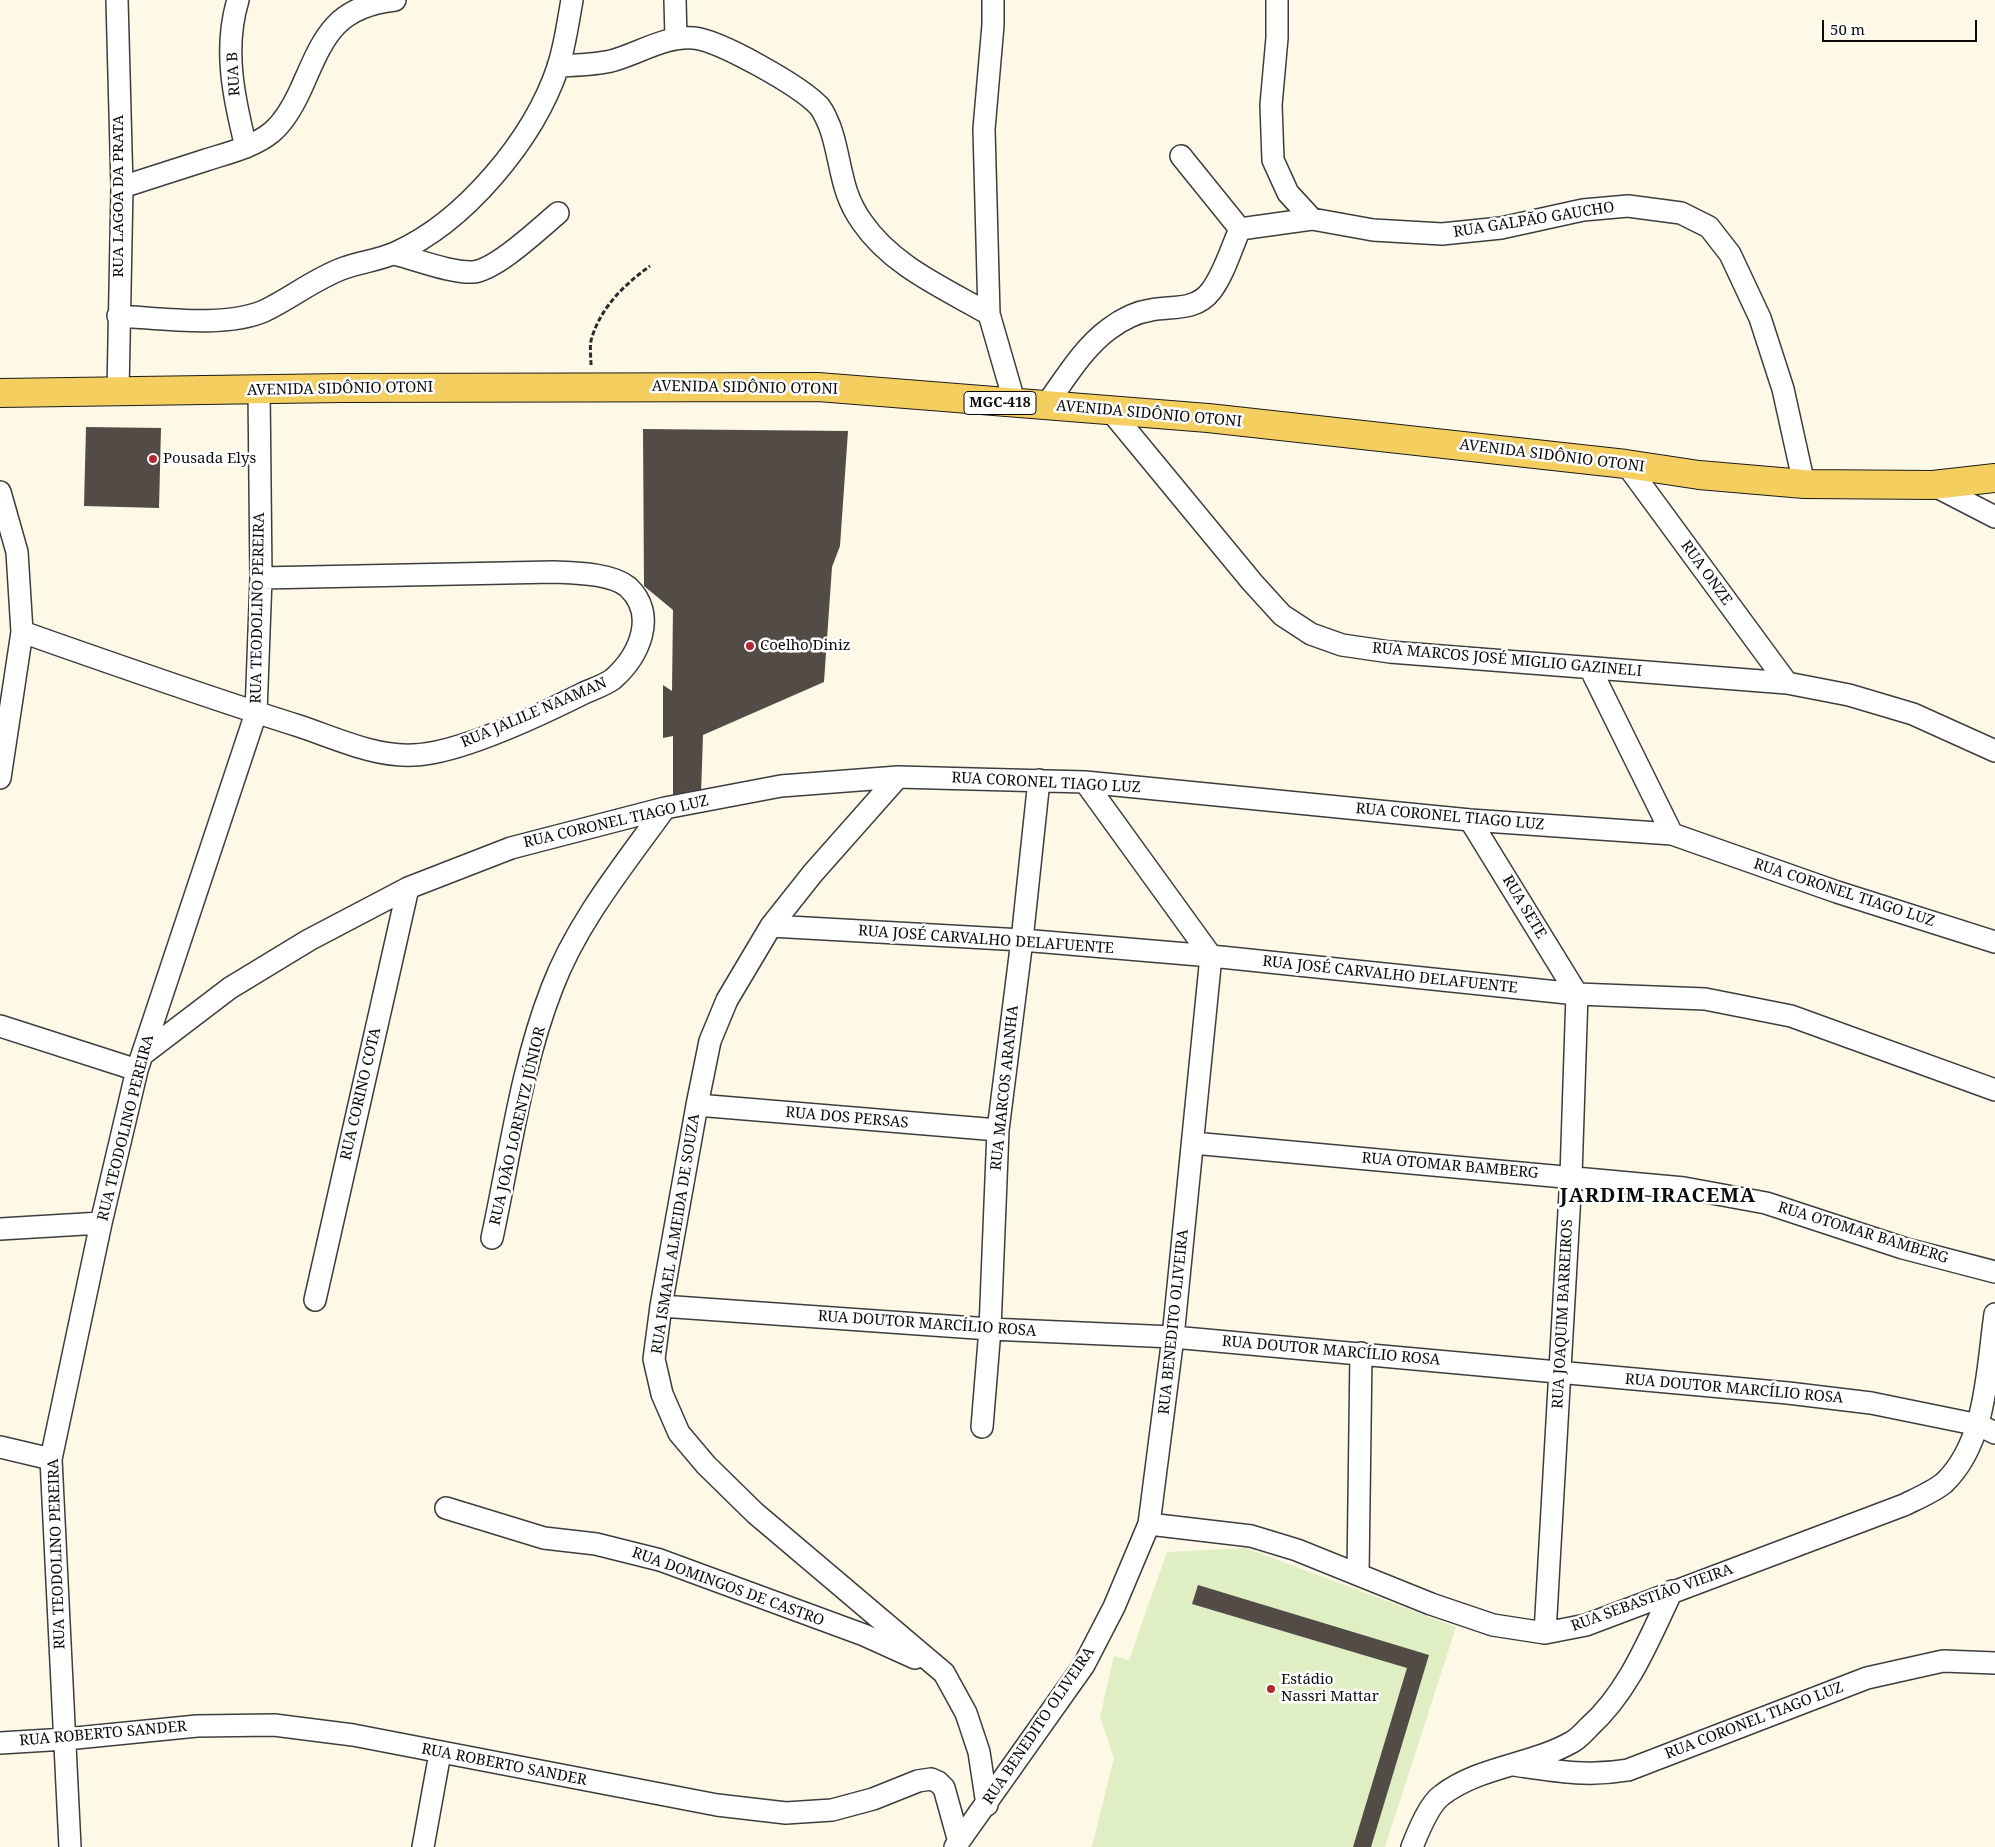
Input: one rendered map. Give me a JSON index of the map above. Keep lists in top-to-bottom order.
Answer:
{
  "streets": {
    "main road": ["AVENIDA SIDÔNIO OTONI", "MGC-418"],
    "street": [
      "RUA B",
      "RUA LAGOA DA PRATA",
      "RUA GALPÃO GAUCHO",
      "RUA ONZE",
      "RUA TEODOLINO PEREIRA",
      "RUA MARCOS JOSÉ MIGLIO GAZINELI",
      "RUA JALILE NAAMAN",
      "RUA CORONEL TIAGO LUZ",
      "RUA SETE",
      "RUA JOSÉ CARVALHO DELAFUENTE",
      "RUA MARCOS ARANHA",
      "RUA CORINO COTA",
      "RUA DOS PERSAS",
      "RUA JOÃO LORENTZ JÚNIOR",
      "RUA OTOMAR BAMBERG",
      "RUA ISMAEL ALMEIDA DE SOUZA",
      "RUA JOAQUIM BARREIROS",
      "RUA BENEDITO OLIVEIRA",
      "RUA DOUTOR MARCÍLIO ROSA",
      "RUA DOMINGOS DE CASTRO",
      "RUA SEBASTIÃO VIEIRA",
      "RUA ROBERTO SANDER"
    ]
  },
  "crossings": [
    ["RUA LAGOA DA PRATA", "AVENIDA SIDÔNIO OTONI"],
    ["RUA GALPÃO GAUCHO", "AVENIDA SIDÔNIO OTONI"],
    ["AVENIDA SIDÔNIO OTONI", "RUA ONZE"],
    ["AVENIDA SIDÔNIO OTONI", "RUA TEODOLINO PEREIRA"],
    ["AVENIDA SIDÔNIO OTONI", "RUA MARCOS JOSÉ MIGLIO GAZINELI"],
    ["RUA ONZE", "RUA MARCOS JOSÉ MIGLIO GAZINELI"],
    ["RUA TEODOLINO PEREIRA", "RUA JALILE NAAMAN"],
    ["RUA TEODOLINO PEREIRA", "RUA CORONEL TIAGO LUZ"],
    ["RUA TEODOLINO PEREIRA", "RUA ROBERTO SANDER"],
    ["RUA CORONEL TIAGO LUZ", "RUA SETE"],
    ["RUA CORONEL TIAGO LUZ", "RUA MARCOS ARANHA"],
    ["RUA CORONEL TIAGO LUZ", "RUA CORINO COTA"],
    ["RUA CORONEL TIAGO LUZ", "RUA JOÃO LORENTZ JÚNIOR"],
    ["RUA CORONEL TIAGO LUZ", "RUA ISMAEL ALMEIDA DE SOUZA"],
    ["RUA SETE", "RUA JOSÉ CARVALHO DELAFUENTE"],
    ["RUA SETE", "RUA JOAQUIM BARREIROS"],
    ["RUA JOSÉ CARVALHO DELAFUENTE", "RUA MARCOS ARANHA"],
    ["RUA JOSÉ CARVALHO DELAFUENTE", "RUA ISMAEL ALMEIDA DE SOUZA"],
    ["RUA JOSÉ CARVALHO DELAFUENTE", "RUA JOAQUIM BARREIROS"],
    ["RUA JOSÉ CARVALHO DELAFUENTE", "RUA BENEDITO OLIVEIRA"],
    ["RUA MARCOS ARANHA", "RUA DOS PERSAS"],
    ["RUA MARCOS ARANHA", "RUA DOUTOR MARCÍLIO ROSA"],
    ["RUA DOS PERSAS", "RUA ISMAEL ALMEIDA DE SOUZA"],
    ["RUA OTOMAR BAMBERG", "RUA JOAQUIM BARREIROS"],
    ["RUA OTOMAR BAMBERG", "RUA BENEDITO OLIVEIRA"],
    ["RUA ISMAEL ALMEIDA DE SOUZA", "RUA BENEDITO OLIVEIRA"],
    ["RUA ISMAEL ALMEIDA DE SOUZA", "RUA DOUTOR MARCÍLIO ROSA"],
    ["RUA ISMAEL ALMEIDA DE SOUZA", "RUA DOMINGOS DE CASTRO"],
    ["RUA JOAQUIM BARREIROS", "RUA DOUTOR MARCÍLIO ROSA"],
    ["RUA JOAQUIM BARREIROS", "RUA SEBASTIÃO VIEIRA"],
    ["RUA BENEDITO OLIVEIRA", "RUA DOUTOR MARCÍLIO ROSA"],
    ["RUA BENEDITO OLIVEIRA", "RUA SEBASTIÃO VIEIRA"],
    ["RUA BENEDITO OLIVEIRA", "RUA ROBERTO SANDER"],
    ["RUA DOUTOR MARCÍLIO ROSA", "RUA SEBASTIÃO VIEIRA"]
  ],
  "districts": ["JARDIM IRACEMA"],
  "places": ["Pousada Elys", "Coelho Diniz", "Estádio Nassri Mattar"],
  "scale_bar": "50 m"
}
